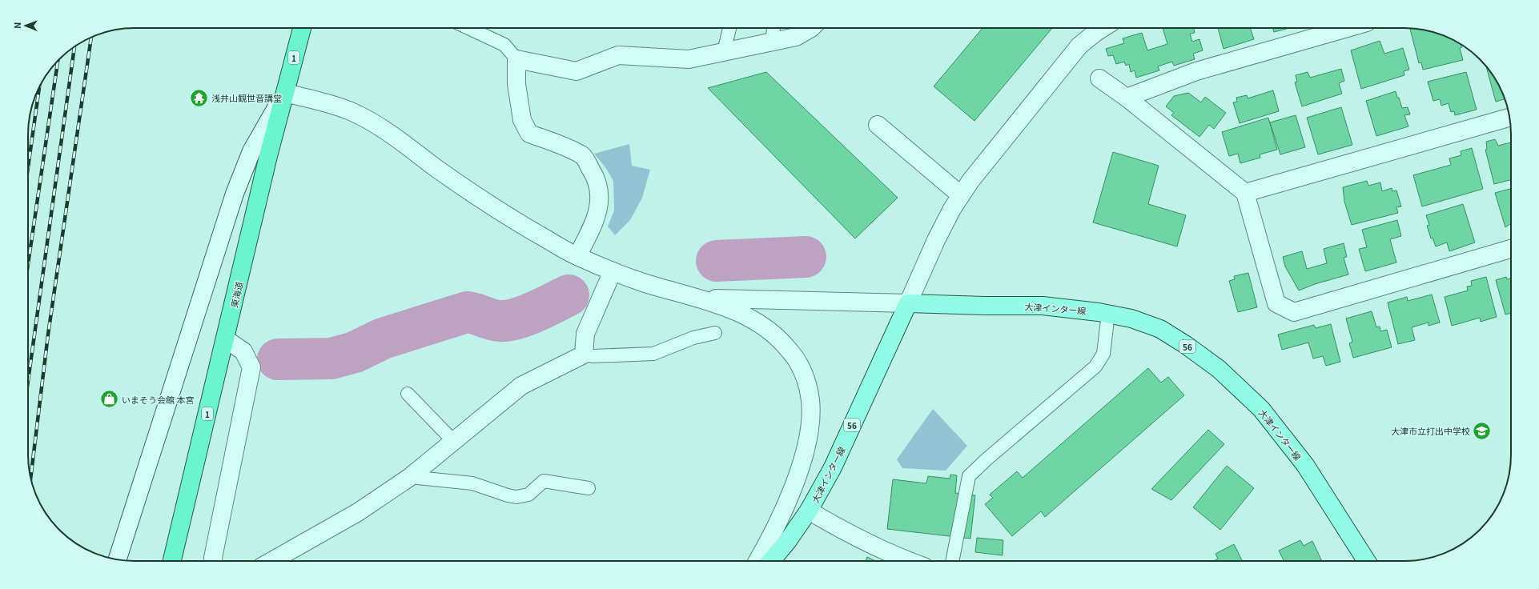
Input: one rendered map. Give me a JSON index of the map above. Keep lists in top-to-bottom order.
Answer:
{
  "streets": {
    "highway": ["1", "東海道"],
    "main road": ["大津インター線", "56"]
  },
  "places": {
    "temple": ["浅井山観世音講堂"],
    "shop": ["いまそう会館 本宮"],
    "school or university": ["大津市立打出中学校"]
  },
  "north": "left"
}
